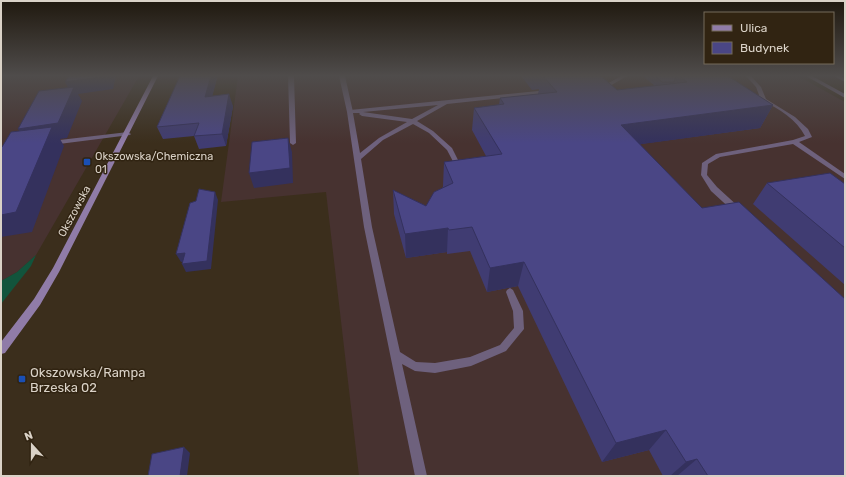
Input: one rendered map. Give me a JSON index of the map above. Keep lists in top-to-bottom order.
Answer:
{
  "streets": {
    "main road": ["Okszowska"]
  },
  "places": {
    "transit": ["Okszowska/Chemiczna 01", "Okszowska/Rampa Brzeska 02"]
  },
  "legend": ["Ulica", "Budynek"],
  "north": "top"
}
